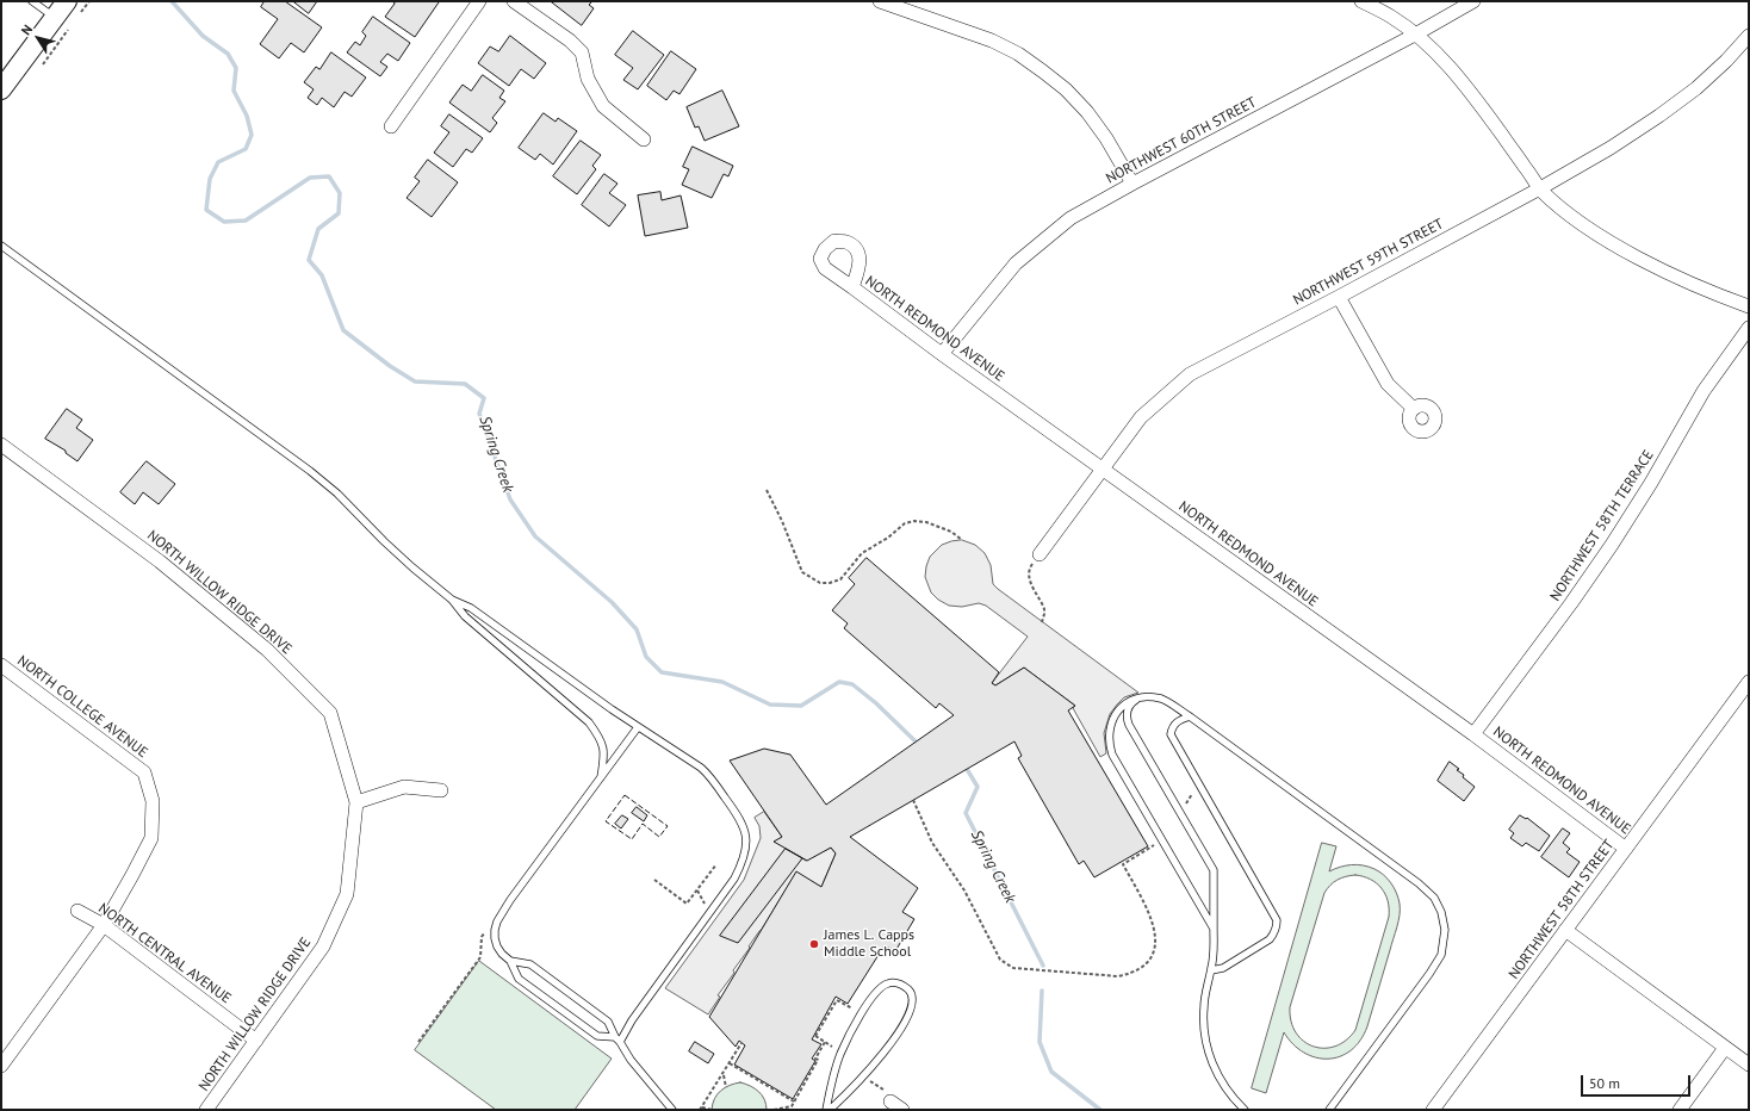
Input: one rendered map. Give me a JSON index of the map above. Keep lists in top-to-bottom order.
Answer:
{
  "streets": {
    "street": [
      "NORTHWEST 60TH STREET",
      "NORTHWEST 59TH STREET",
      "NORTH REDMOND AVENUE",
      "NORTHWEST 58TH TERRACE",
      "NORTH WILLOW RIDGE DRIVE",
      "NORTH COLLEGE AVENUE",
      "NORTHWEST 58TH STREET",
      "NORTH CENTRAL AVENUE"
    ]
  },
  "crossings": [
    ["NORTHWEST 60TH STREET", "NORTH REDMOND AVENUE"],
    ["NORTHWEST 59TH STREET", "NORTH REDMOND AVENUE"],
    ["NORTH REDMOND AVENUE", "NORTHWEST 58TH TERRACE"],
    ["NORTH REDMOND AVENUE", "NORTHWEST 58TH STREET"],
    ["NORTH WILLOW RIDGE DRIVE", "NORTH CENTRAL AVENUE"],
    ["NORTH COLLEGE AVENUE", "NORTH CENTRAL AVENUE"]
  ],
  "water": ["Spring Creek"],
  "places": ["James L. Capps Middle School"],
  "scale_bar": "50 m",
  "north": "top left"
}
